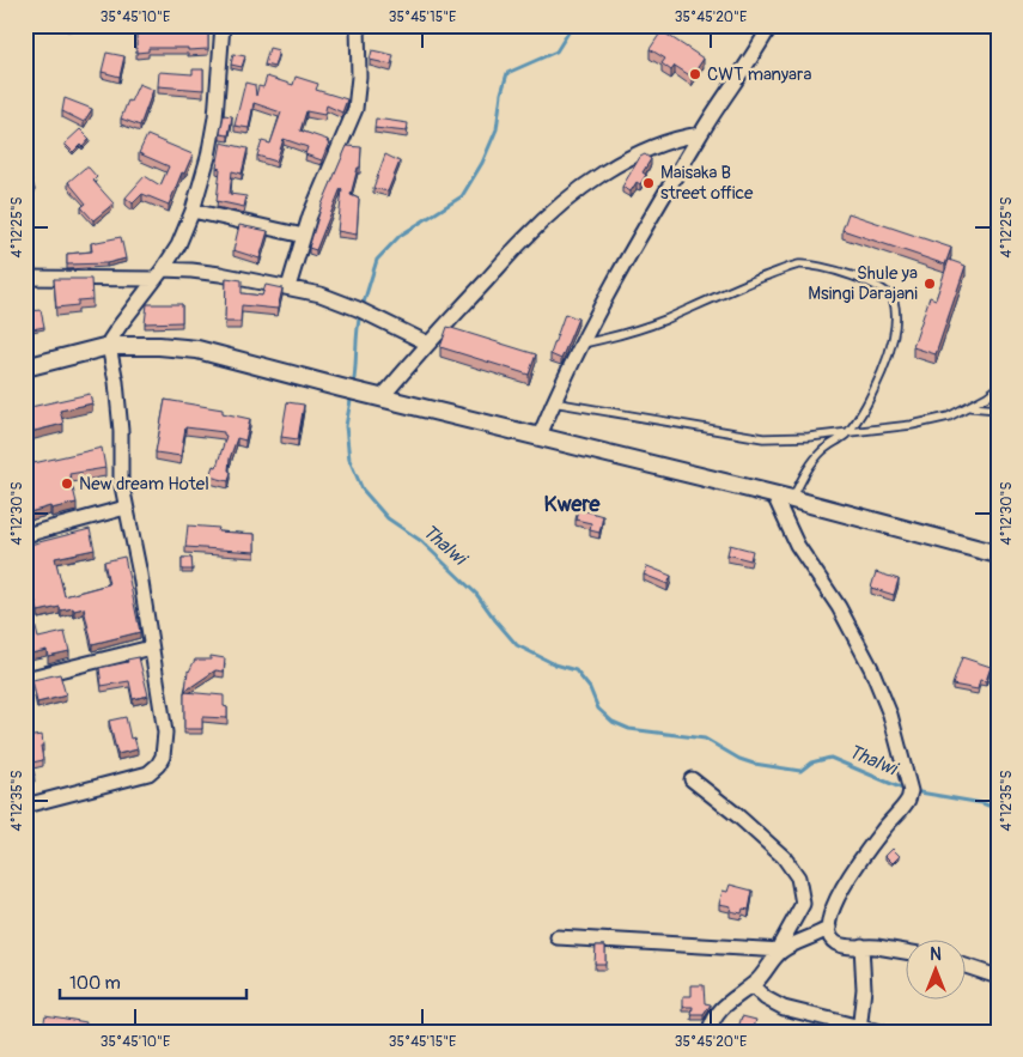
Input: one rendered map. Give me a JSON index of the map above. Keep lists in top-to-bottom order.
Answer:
{
  "districts": ["Kwere"],
  "water": ["Thalwi"],
  "places": [
    "CWT manyara",
    "Maisaka B street office",
    "Shule ya Msingi Darajani",
    "New dream Hotel"
  ],
  "scale_bar": "100 m",
  "north": "top",
  "coordinates": [
    "35°45'10\"E",
    "35°45'15\"E",
    "35°45'20\"E",
    "4°12'25\"S",
    "4°12'30\"S",
    "4°12'35\"S"
  ]
}
